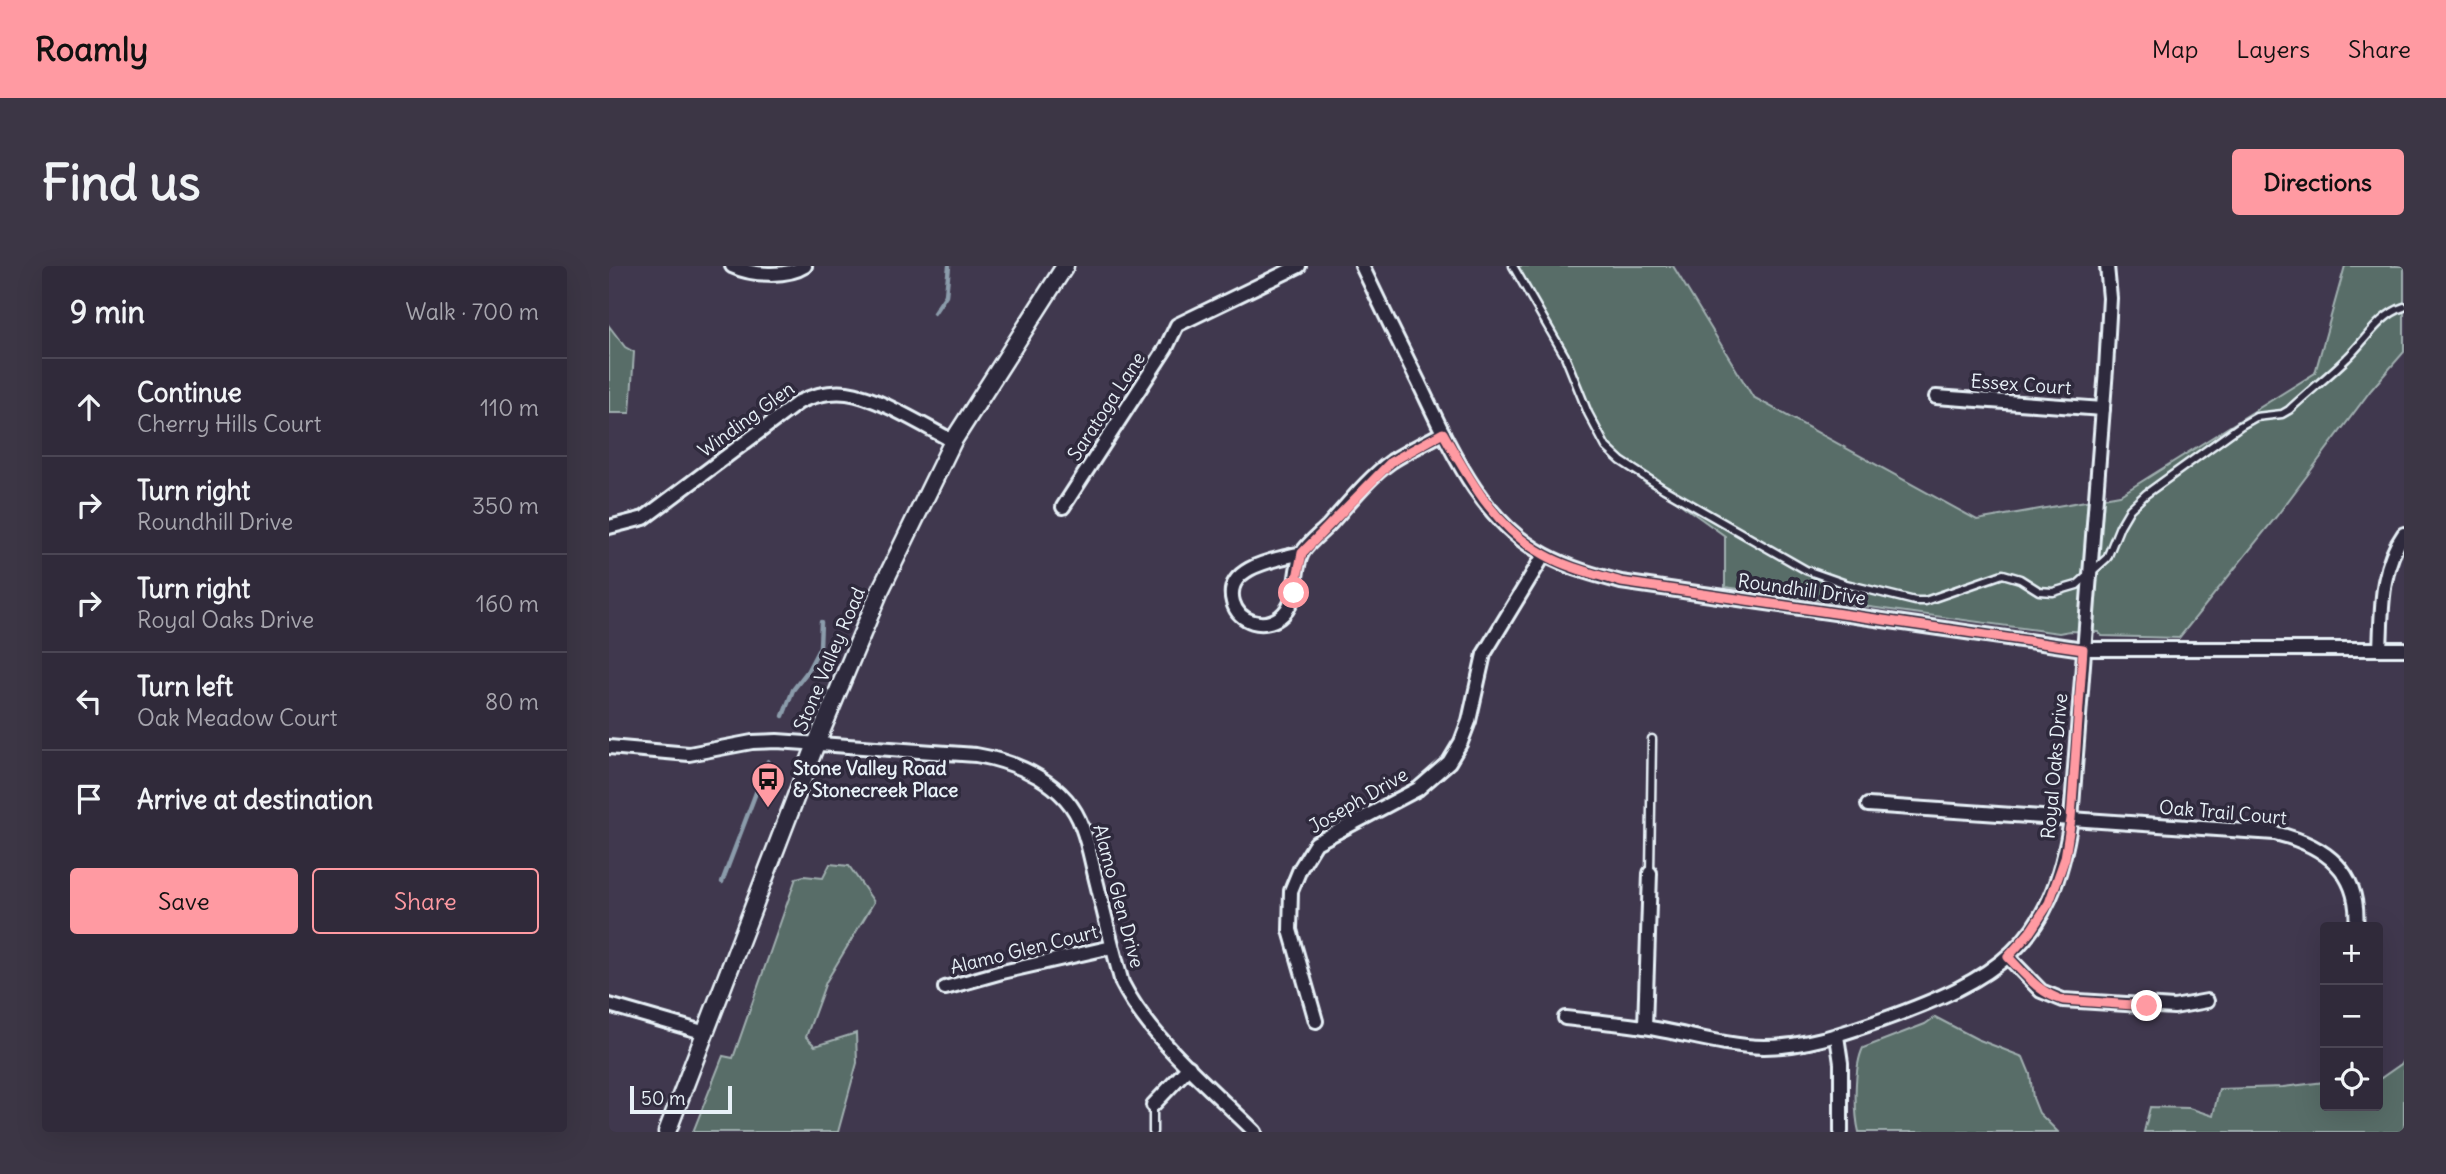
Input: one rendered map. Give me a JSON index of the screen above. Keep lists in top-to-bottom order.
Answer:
{
  "streets": {
    "street": [
      "Essex Court",
      "Saratoga Lane",
      "Winding Glen",
      "Roundhill Drive",
      "Stone Valley Road",
      "Royal Oaks Drive",
      "Joseph Drive",
      "Oak Trail Court",
      "Alamo Glen Drive",
      "Alamo Glen Court"
    ]
  },
  "crossings": [
    ["Essex Court", "Royal Oaks Drive"],
    ["Winding Glen", "Stone Valley Road"],
    ["Roundhill Drive", "Royal Oaks Drive"],
    ["Roundhill Drive", "Joseph Drive"],
    ["Stone Valley Road", "Alamo Glen Drive"],
    ["Royal Oaks Drive", "Oak Trail Court"],
    ["Alamo Glen Drive", "Alamo Glen Court"]
  ],
  "places": {
    "bus stop": ["Stone Valley Road & Stonecreek Place"]
  },
  "scale_bar": "50 m",
  "page": {
    "header": "Roamly",
    "nav": ["Map", "Layers", "Share"],
    "buttons": [
      "Directions",
      ["Save", "Share"]
    ],
    "title": "Find us",
    "heading": ["9 min", "Walk · 700 m"],
    "list": [
      ["Continue", "Cherry Hills Court", "110 m"],
      ["Turn right", "Roundhill Drive", "350 m"],
      ["Turn right", "Royal Oaks Drive", "160 m"],
      ["Turn left", "Oak Meadow Court", "80 m"],
      "Arrive at destination"
    ],
    "map_buttons": ["+", "−"],
    "scale": "50 m"
  }
}
